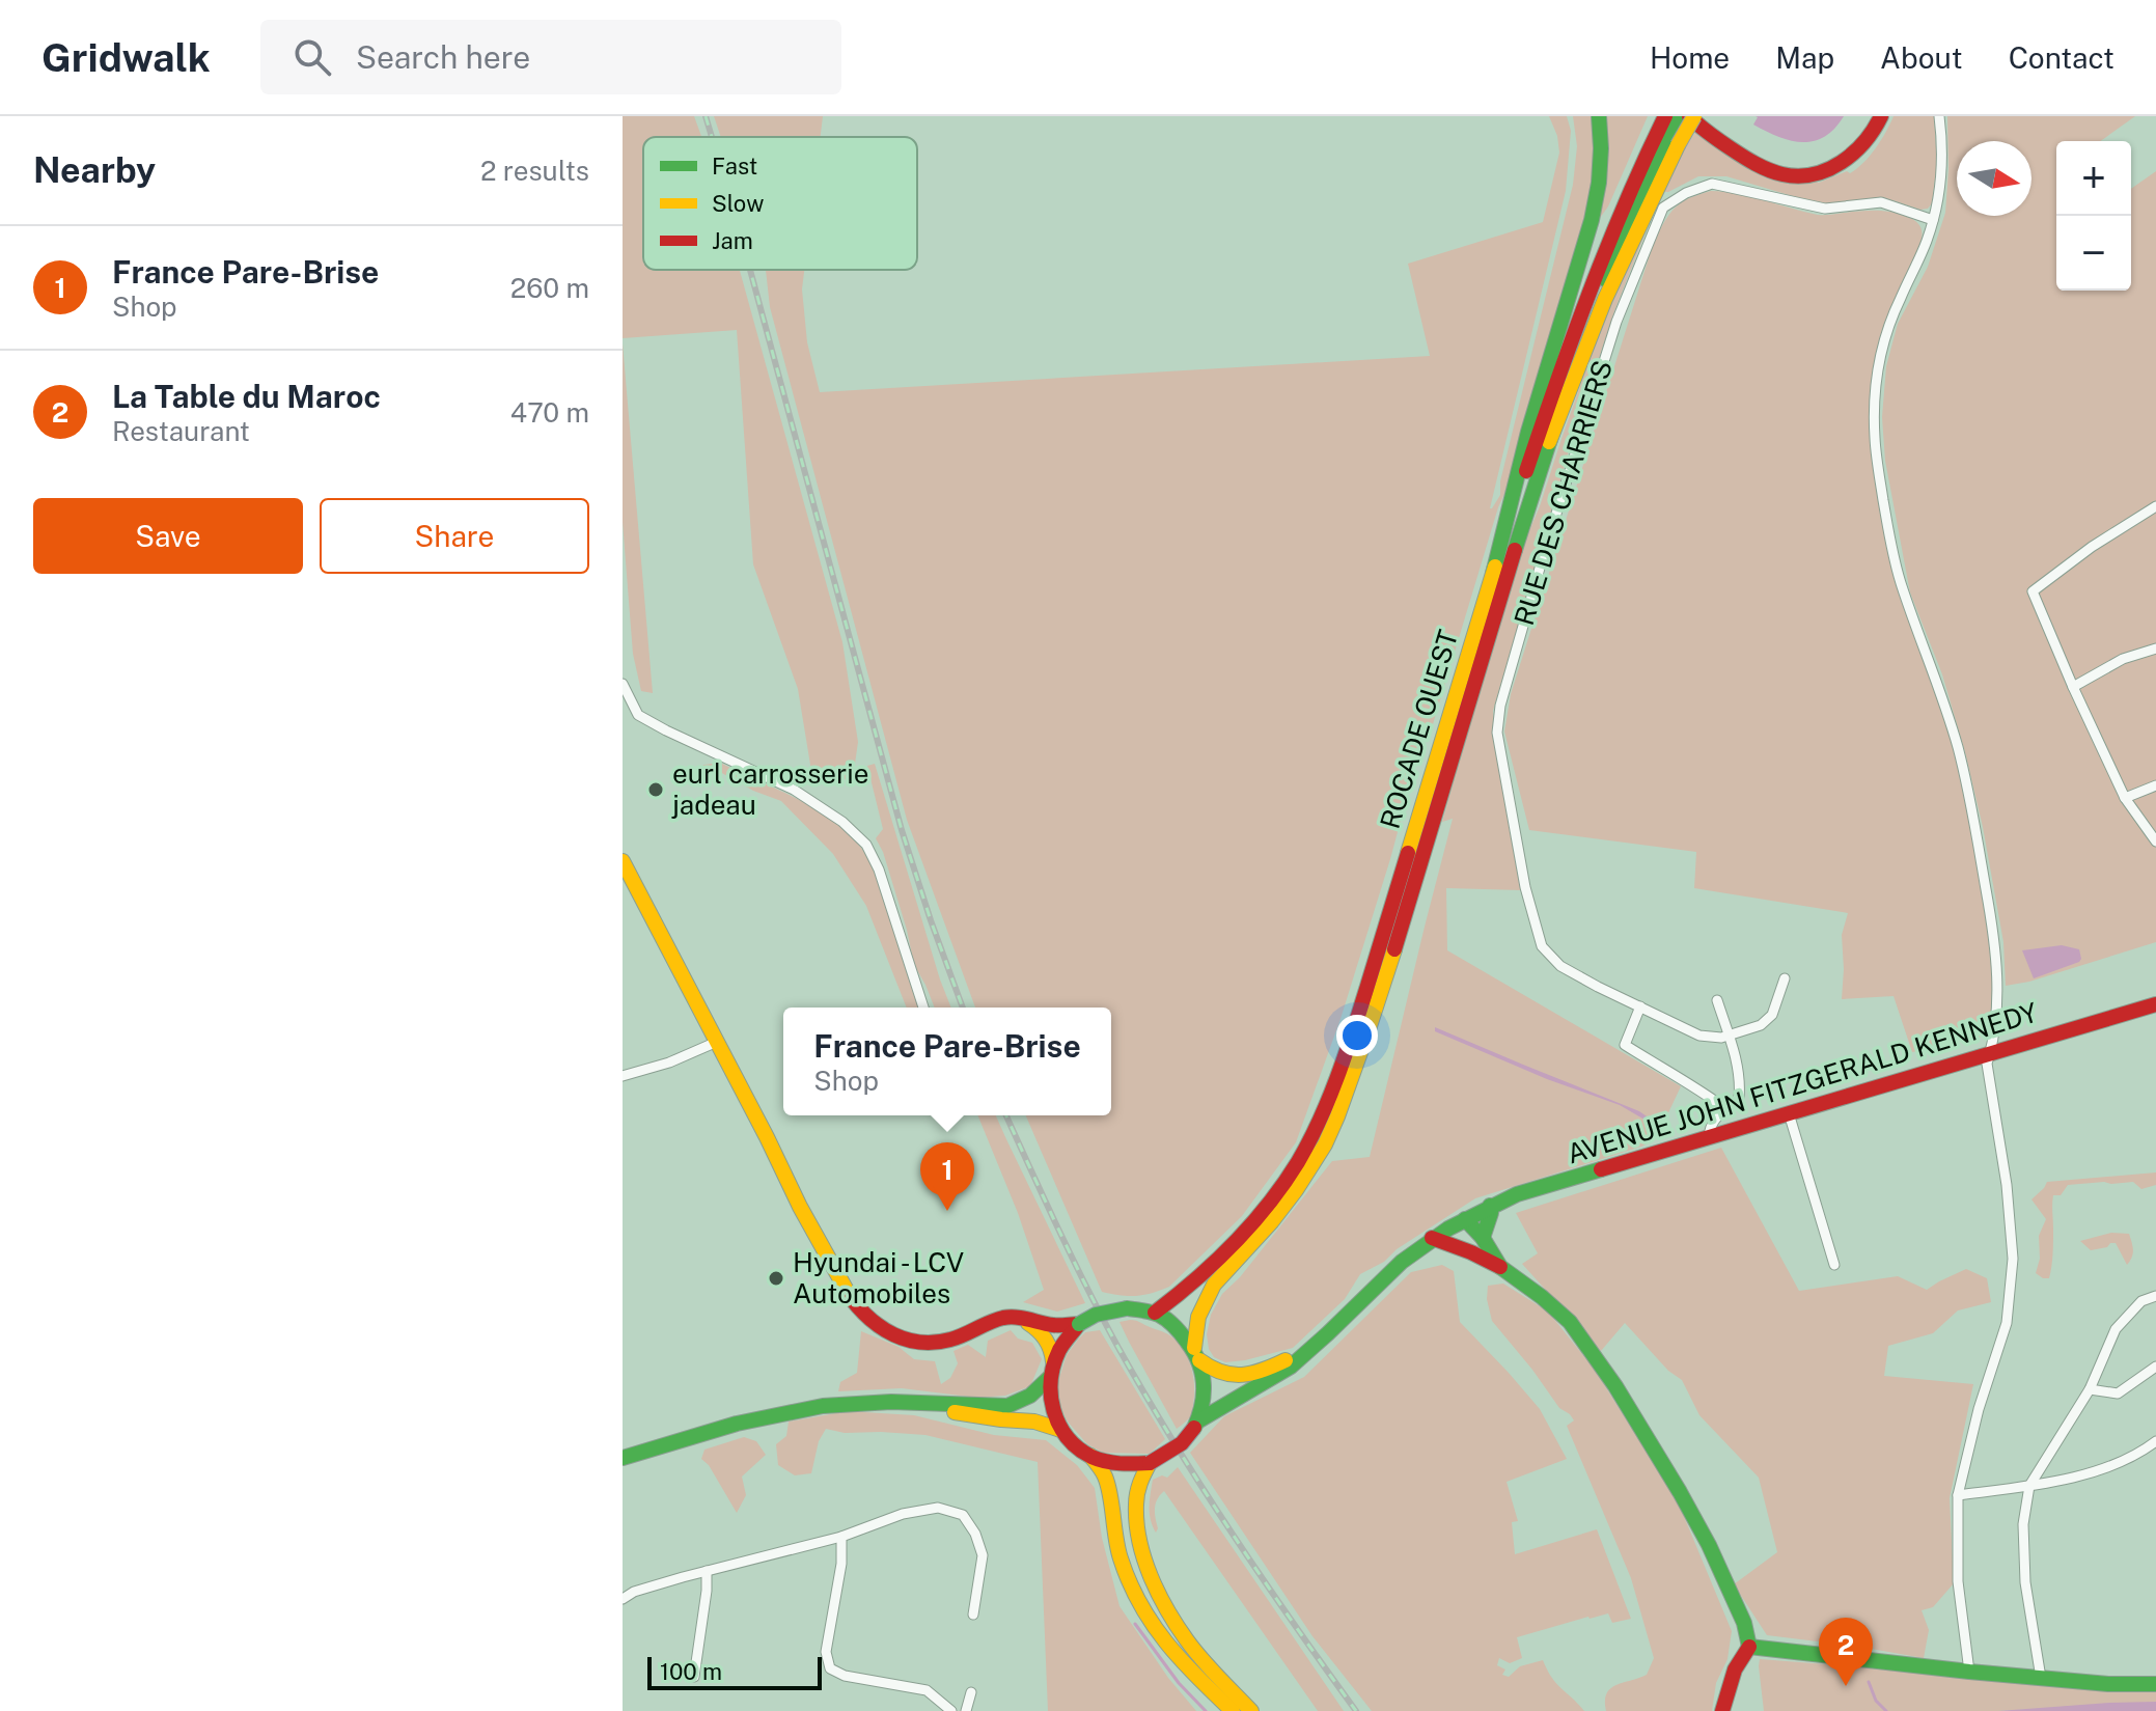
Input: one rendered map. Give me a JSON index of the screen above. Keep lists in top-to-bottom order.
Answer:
{
  "streets": {
    "main road": ["ROCADE OUEST", "AVENUE JOHN FITZGERALD KENNEDY"],
    "street": ["RUE DES CHARRIERS"]
  },
  "crossings": [
    ["ROCADE OUEST", "AVENUE JOHN FITZGERALD KENNEDY"]
  ],
  "places": ["eurl carrosserie jadeau", "Hyundai - LCV Automobiles"],
  "legend": ["Fast", "Slow", "Jam"],
  "scale_bar": "100 m",
  "north": "right",
  "page": {
    "header": "Gridwalk",
    "search": "Search here",
    "nav": [
      "Home",
      "Map",
      "About",
      "Contact"
    ],
    "heading": ["Nearby", "2 results"],
    "map_buttons": ["+", "−"],
    "list": [
      {
        "mark": "1",
        "name": "France Pare-Brise",
        "note": "Shop",
        "value": "260 m"
      },
      {
        "mark": "2",
        "name": "La Table du Maroc",
        "note": "Restaurant",
        "value": "470 m"
      }
    ],
    "buttons": ["Save", "Share"],
    "popup": ["France Pare-Brise", "Shop"],
    "pins": ["1", "2"],
    "scale": "100 m"
  }
}
